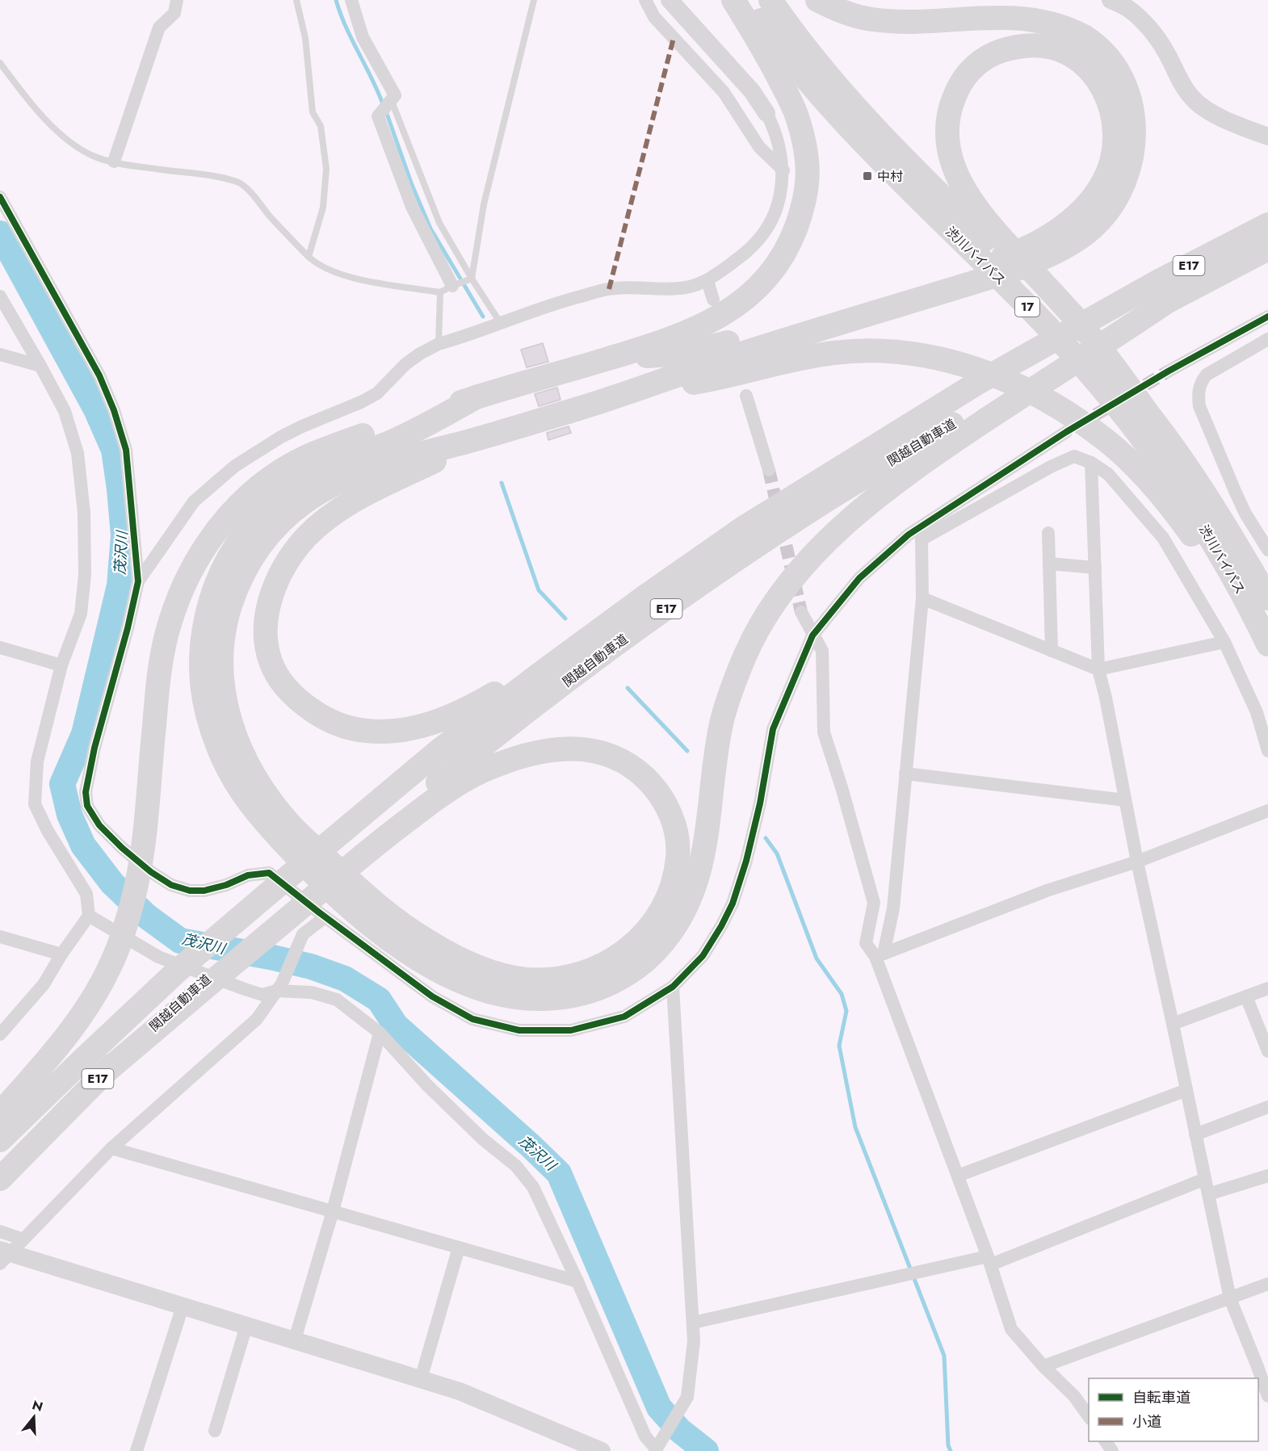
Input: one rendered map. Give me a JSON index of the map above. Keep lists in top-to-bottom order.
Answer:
{
  "streets": {
    "highway": [
      "渋川バイパス",
      "E17",
      "17",
      "関越自動車道"
    ]
  },
  "water": ["茂沢川"],
  "places": {
    "transit": ["中村"]
  },
  "legend": ["自転車道", "小道"],
  "north": "top"
}
